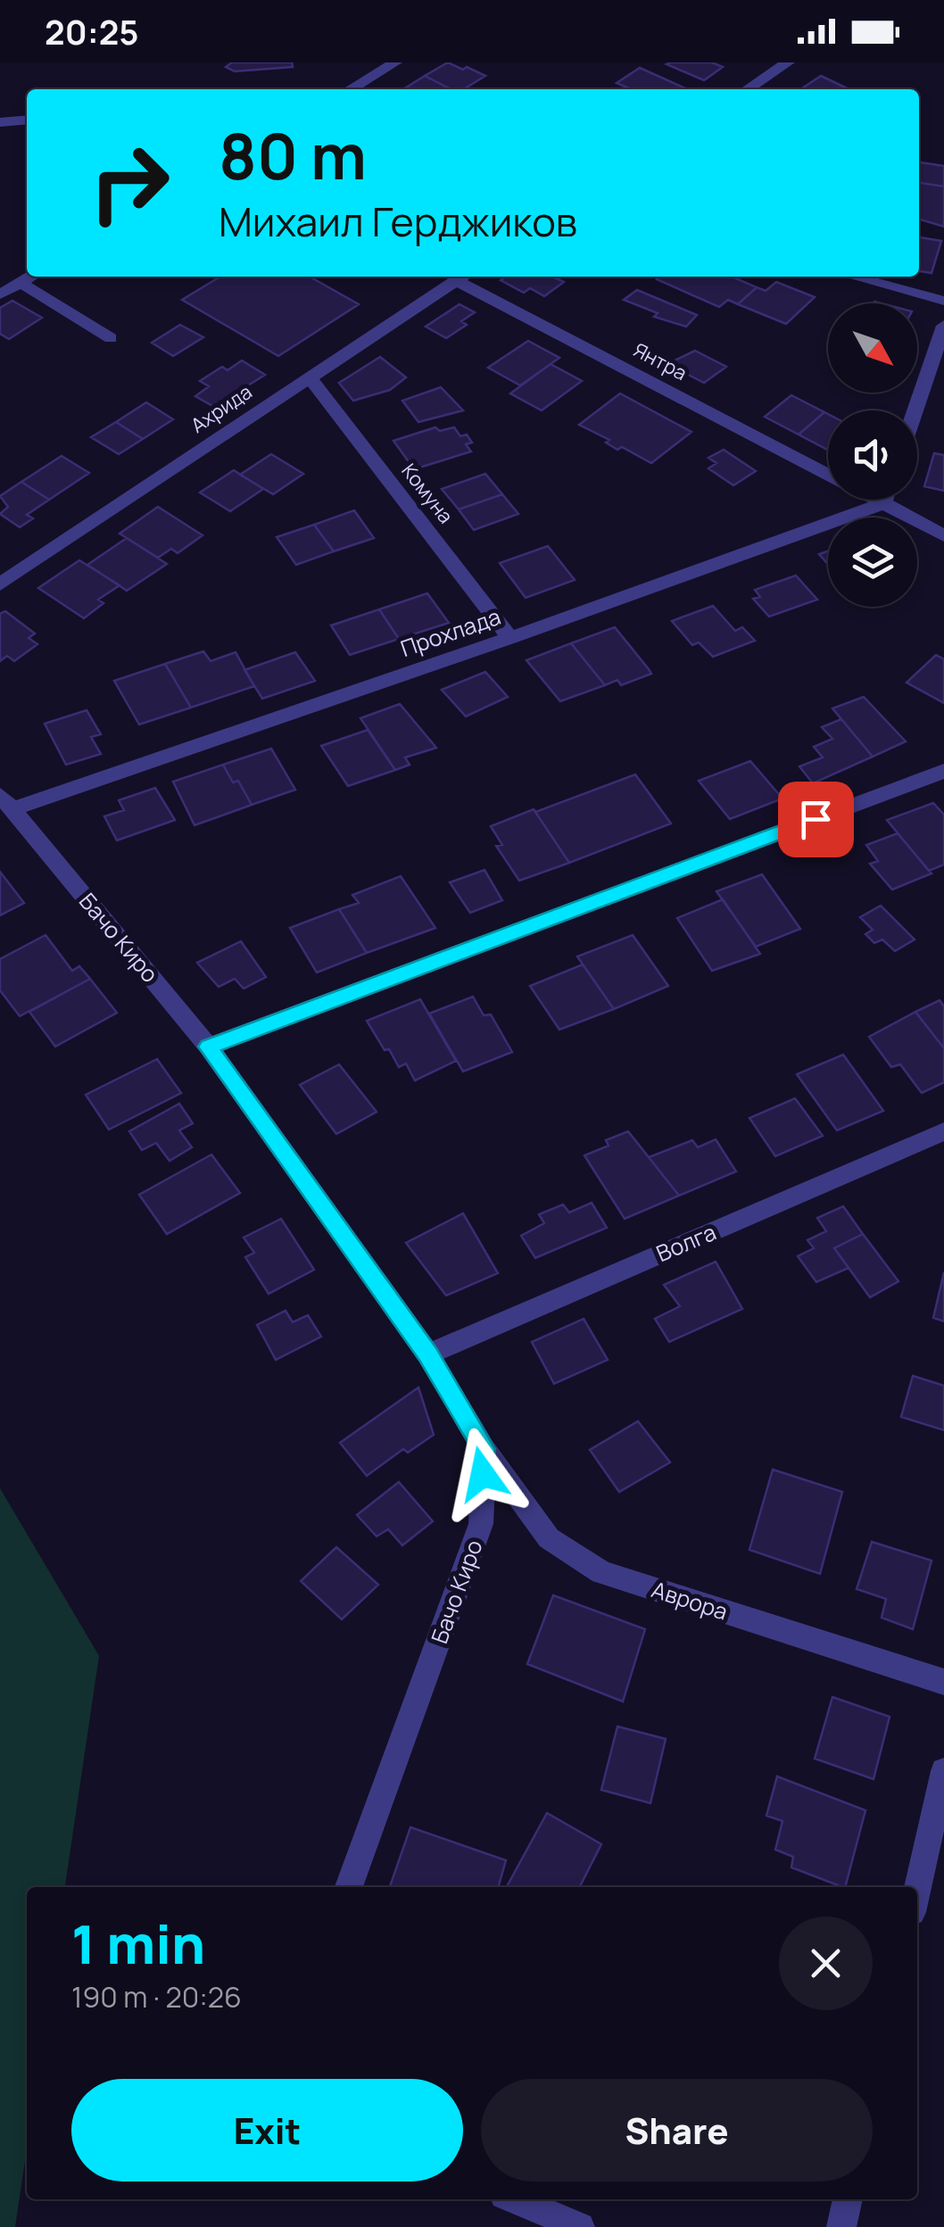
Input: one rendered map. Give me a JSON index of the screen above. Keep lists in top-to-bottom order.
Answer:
{
  "streets": {
    "street": [
      "Янтра",
      "Ахрида",
      "Комуна",
      "Прохлада",
      "Бачо Киро",
      "Волга",
      "Аврора"
    ]
  },
  "crossings": [
    ["Янтра", "Прохлада"],
    ["Ахрида", "Комуна"],
    ["Комуна", "Прохлада"],
    ["Прохлада", "Бачо Киро"],
    ["Бачо Киро", "Волга"],
    ["Бачо Киро", "Аврора"]
  ],
  "north": "bottom right",
  "page": {
    "status": "20:25",
    "turn": ["80 m", "Михаил Герджиков"],
    "heading": ["1 min", "190 m · 20:26"],
    "buttons": ["Exit", "Share"]
  }
}
